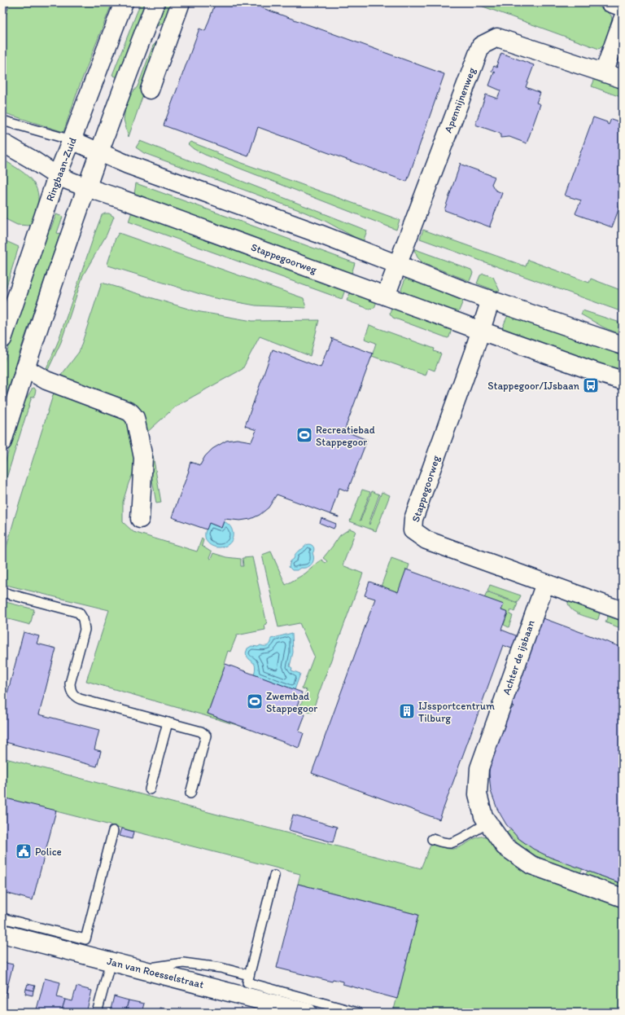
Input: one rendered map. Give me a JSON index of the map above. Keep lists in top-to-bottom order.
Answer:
{
  "streets": {
    "street": [
      "Apennijnenweg",
      "Ringbaan-Zuid",
      "Stappegoorweg",
      "Achter de ijsbaan",
      "Jan van Roesselstraat"
    ]
  },
  "crossings": [
    ["Apennijnenweg", "Stappegoorweg"],
    ["Ringbaan-Zuid", "Stappegoorweg"],
    ["Stappegoorweg", "Achter de ijsbaan"]
  ],
  "places": {
    "bus stop": ["Stappegoor/IJsbaan"],
    "sports": ["Recreatiebad Stappegoor", "Zwembad Stappegoor"],
    "building": ["IJssportcentrum Tilburg"],
    "public building": ["Police"]
  }
}
